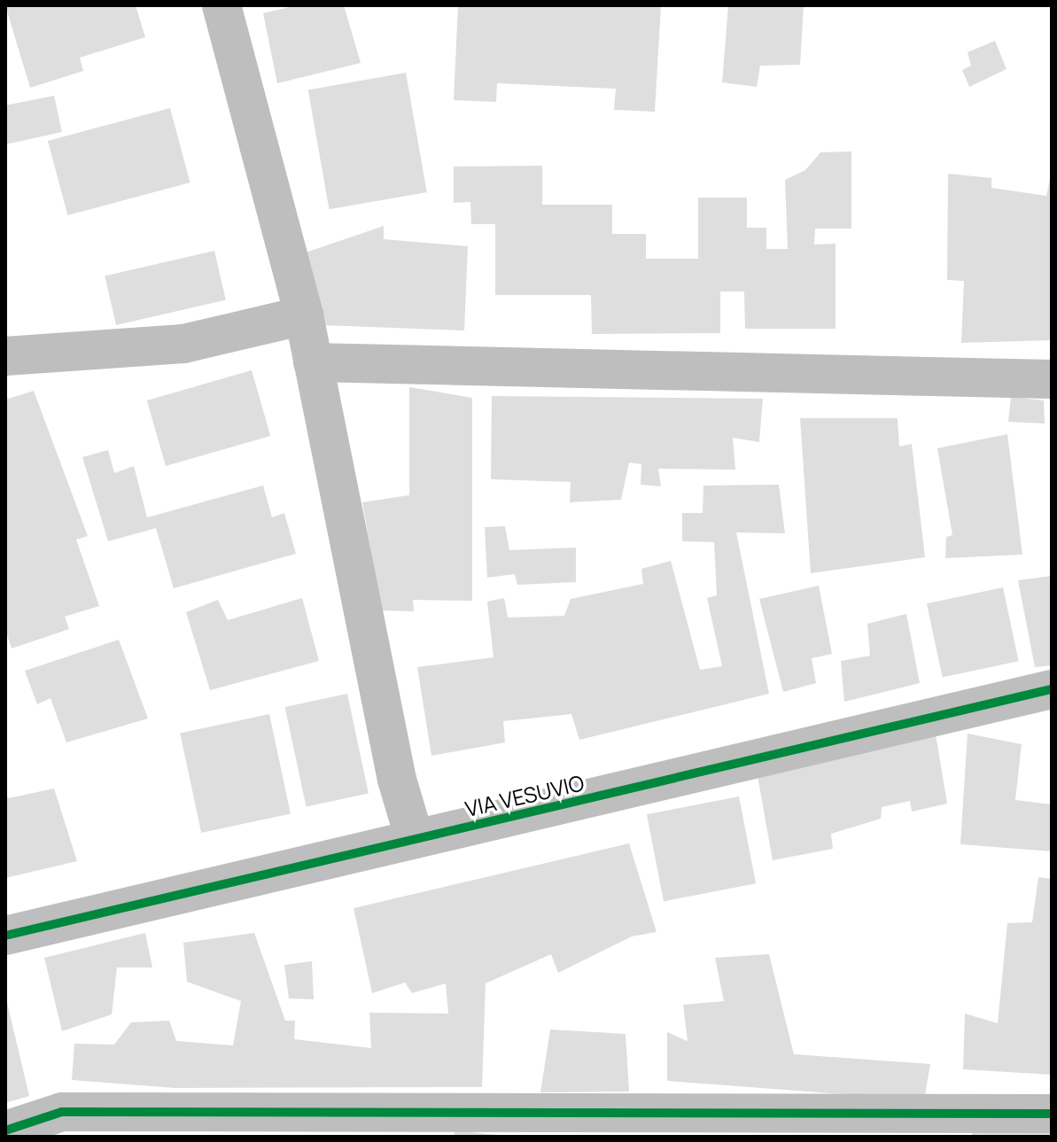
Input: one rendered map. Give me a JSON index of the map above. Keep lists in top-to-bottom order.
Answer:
{
  "streets": {
    "street": ["VIA VESUVIO"]
  }
}
